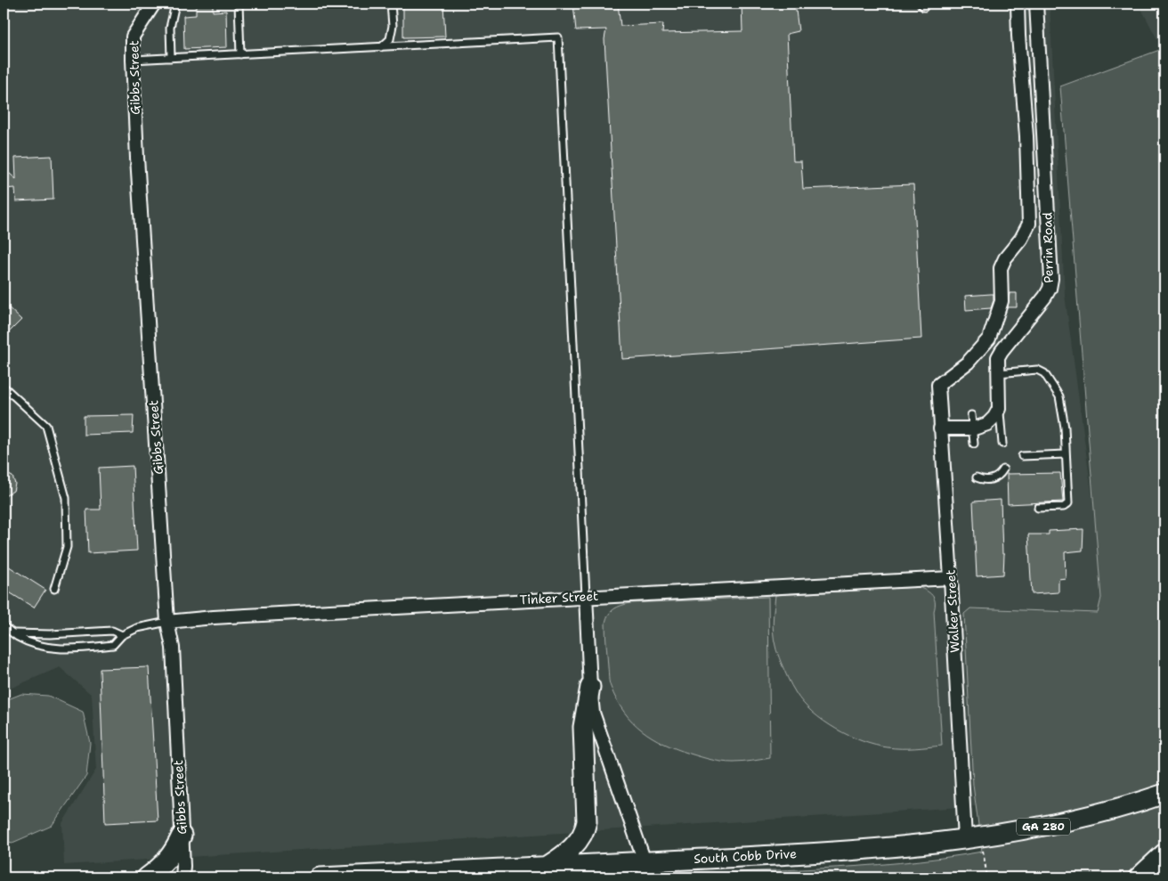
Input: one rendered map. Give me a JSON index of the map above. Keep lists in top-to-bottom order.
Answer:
{
  "streets": {
    "main road": ["GA 280", "South Cobb Drive"],
    "street": [
      "Gibbs Street",
      "Perrin Road",
      "Tinker Street",
      "Walker Street"
    ]
  },
  "crossings": [
    ["Gibbs Street", "Tinker Street"],
    ["Tinker Street", "Walker Street"],
    ["Walker Street", "South Cobb Drive"]
  ]
}
